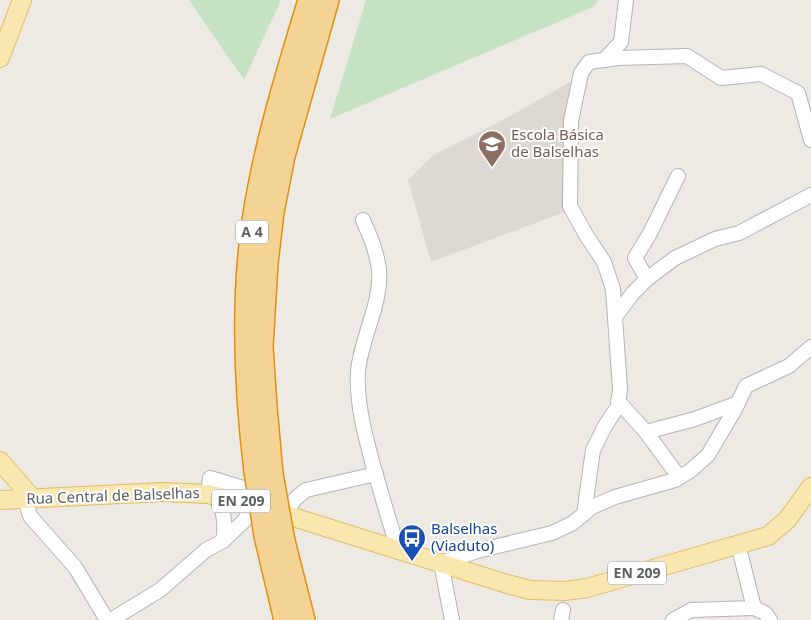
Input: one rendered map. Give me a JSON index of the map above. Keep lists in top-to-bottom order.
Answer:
{
  "streets": {
    "highway": ["A 4"],
    "main road": ["Rua Central de Balselhas", "EN 209"]
  },
  "places": {
    "school or university": ["Escola Básica de Balselhas"],
    "bus stop": ["Balselhas (Viaduto)"]
  }
}
